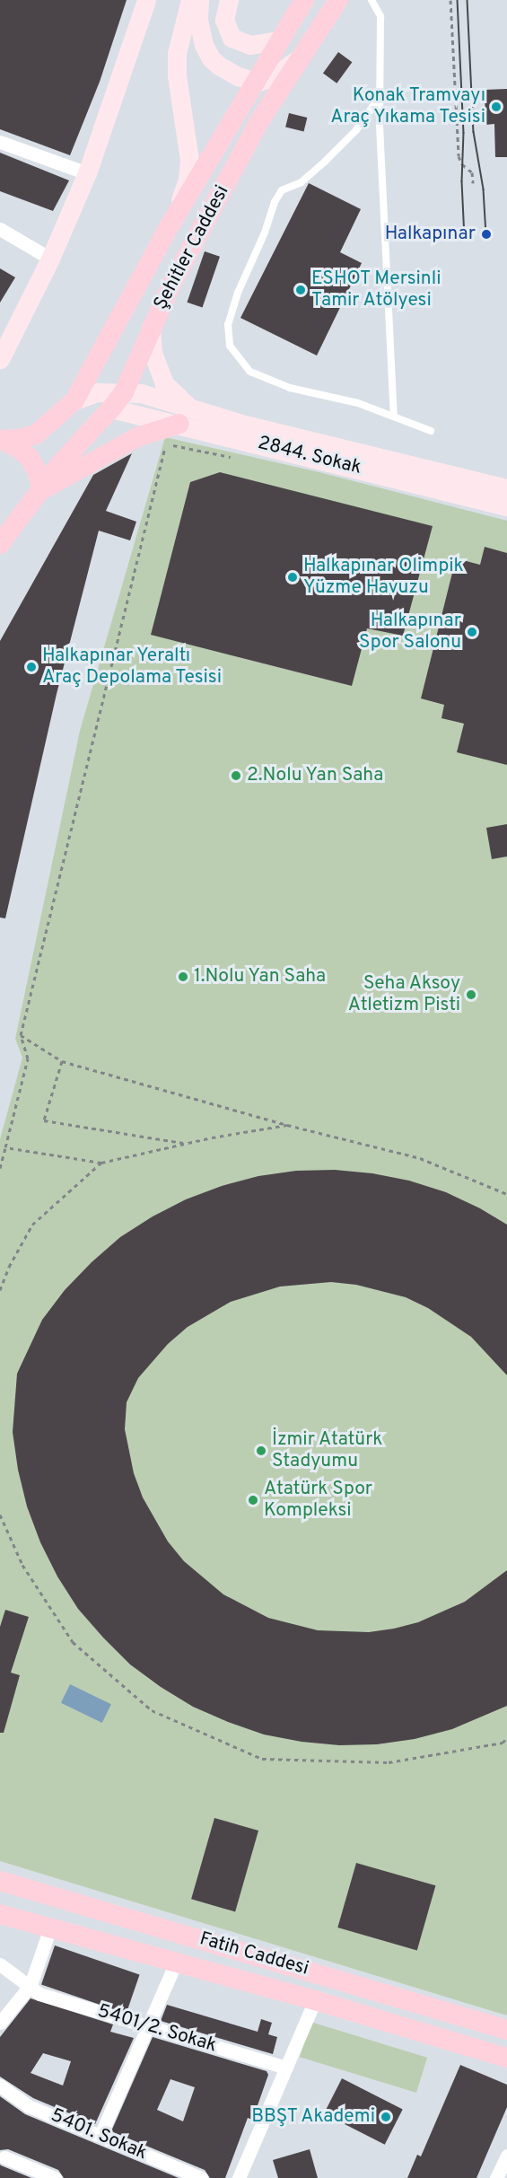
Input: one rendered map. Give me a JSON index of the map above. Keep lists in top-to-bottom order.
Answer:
{
  "streets": {
    "main road": ["Şehitler Caddesi", "2844. Sokak", "Fatih Caddesi"],
    "street": ["5401/2. Sokak", "5401. Sokak"]
  },
  "crossings": [
    ["Şehitler Caddesi", "2844. Sokak"]
  ],
  "places": [
    "Konak Tramvayı Araç Yıkama Tesisi",
    "Halkapınar",
    "ESHOT Mersinli Tamir Atölyesi",
    "Halkapınar Olimpik Yüzme Havuzu",
    "Halkapınar Spor Salonu",
    "Halkapınar Yeraltı Araç Depolama Tesisi",
    "2.Nolu Yan Saha",
    "1.Nolu Yan Saha",
    "Seha Aksoy Atletizm Pisti",
    "İzmir Atatürk Stadyumu",
    "Atatürk Spor Kompleksi",
    "BBŞT Akademi"
  ]
}
